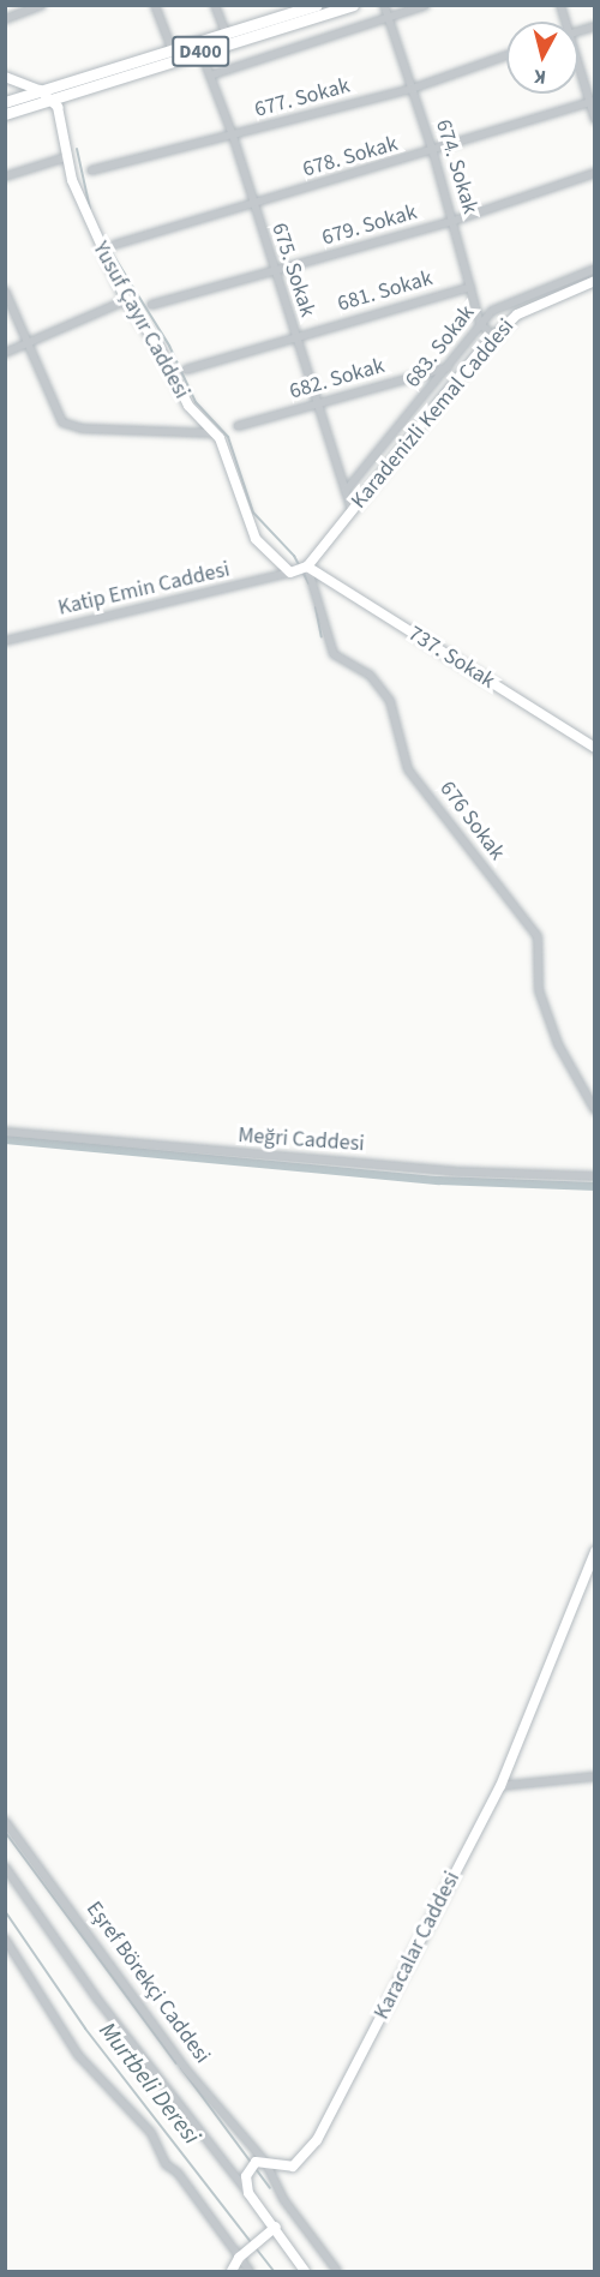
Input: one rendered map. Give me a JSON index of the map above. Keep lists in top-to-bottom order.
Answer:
{
  "streets": {
    "main road": ["D400"],
    "street": [
      "677. Sokak",
      "678. Sokak",
      "674. Sokak",
      "679. Sokak",
      "675. Sokak",
      "681. Sokak",
      "Yusuf Çayır Caddesi",
      "683. Sokak",
      "682. Sokak",
      "Karadenizli Kemal Caddesi",
      "Katip Emin Caddesi",
      "737. Sokak",
      "676 Sokak",
      "Meğri Caddesi",
      "Karacalar Caddesi",
      "Eşref Börekçi Caddesi"
    ]
  },
  "crossings": [
    ["D400", "675. Sokak"],
    ["D400", "Yusuf Çayır Caddesi"],
    ["677. Sokak", "674. Sokak"],
    ["677. Sokak", "675. Sokak"],
    ["678. Sokak", "674. Sokak"],
    ["678. Sokak", "675. Sokak"],
    ["674. Sokak", "679. Sokak"],
    ["674. Sokak", "681. Sokak"],
    ["674. Sokak", "683. Sokak"],
    ["679. Sokak", "675. Sokak"],
    ["675. Sokak", "681. Sokak"],
    ["675. Sokak", "683. Sokak"],
    ["675. Sokak", "682. Sokak"],
    ["675. Sokak", "Karadenizli Kemal Caddesi"],
    ["Yusuf Çayır Caddesi", "Karadenizli Kemal Caddesi"],
    ["Yusuf Çayır Caddesi", "Katip Emin Caddesi"],
    ["Yusuf Çayır Caddesi", "737. Sokak"],
    ["Yusuf Çayır Caddesi", "676 Sokak"],
    ["683. Sokak", "682. Sokak"],
    ["Karadenizli Kemal Caddesi", "Katip Emin Caddesi"],
    ["Karadenizli Kemal Caddesi", "737. Sokak"],
    ["Karadenizli Kemal Caddesi", "676 Sokak"],
    ["Katip Emin Caddesi", "737. Sokak"],
    ["Katip Emin Caddesi", "676 Sokak"],
    ["737. Sokak", "676 Sokak"],
    ["Karacalar Caddesi", "Eşref Börekçi Caddesi"]
  ],
  "water": ["Murtbeli Deresi"],
  "north": "bottom"
}
